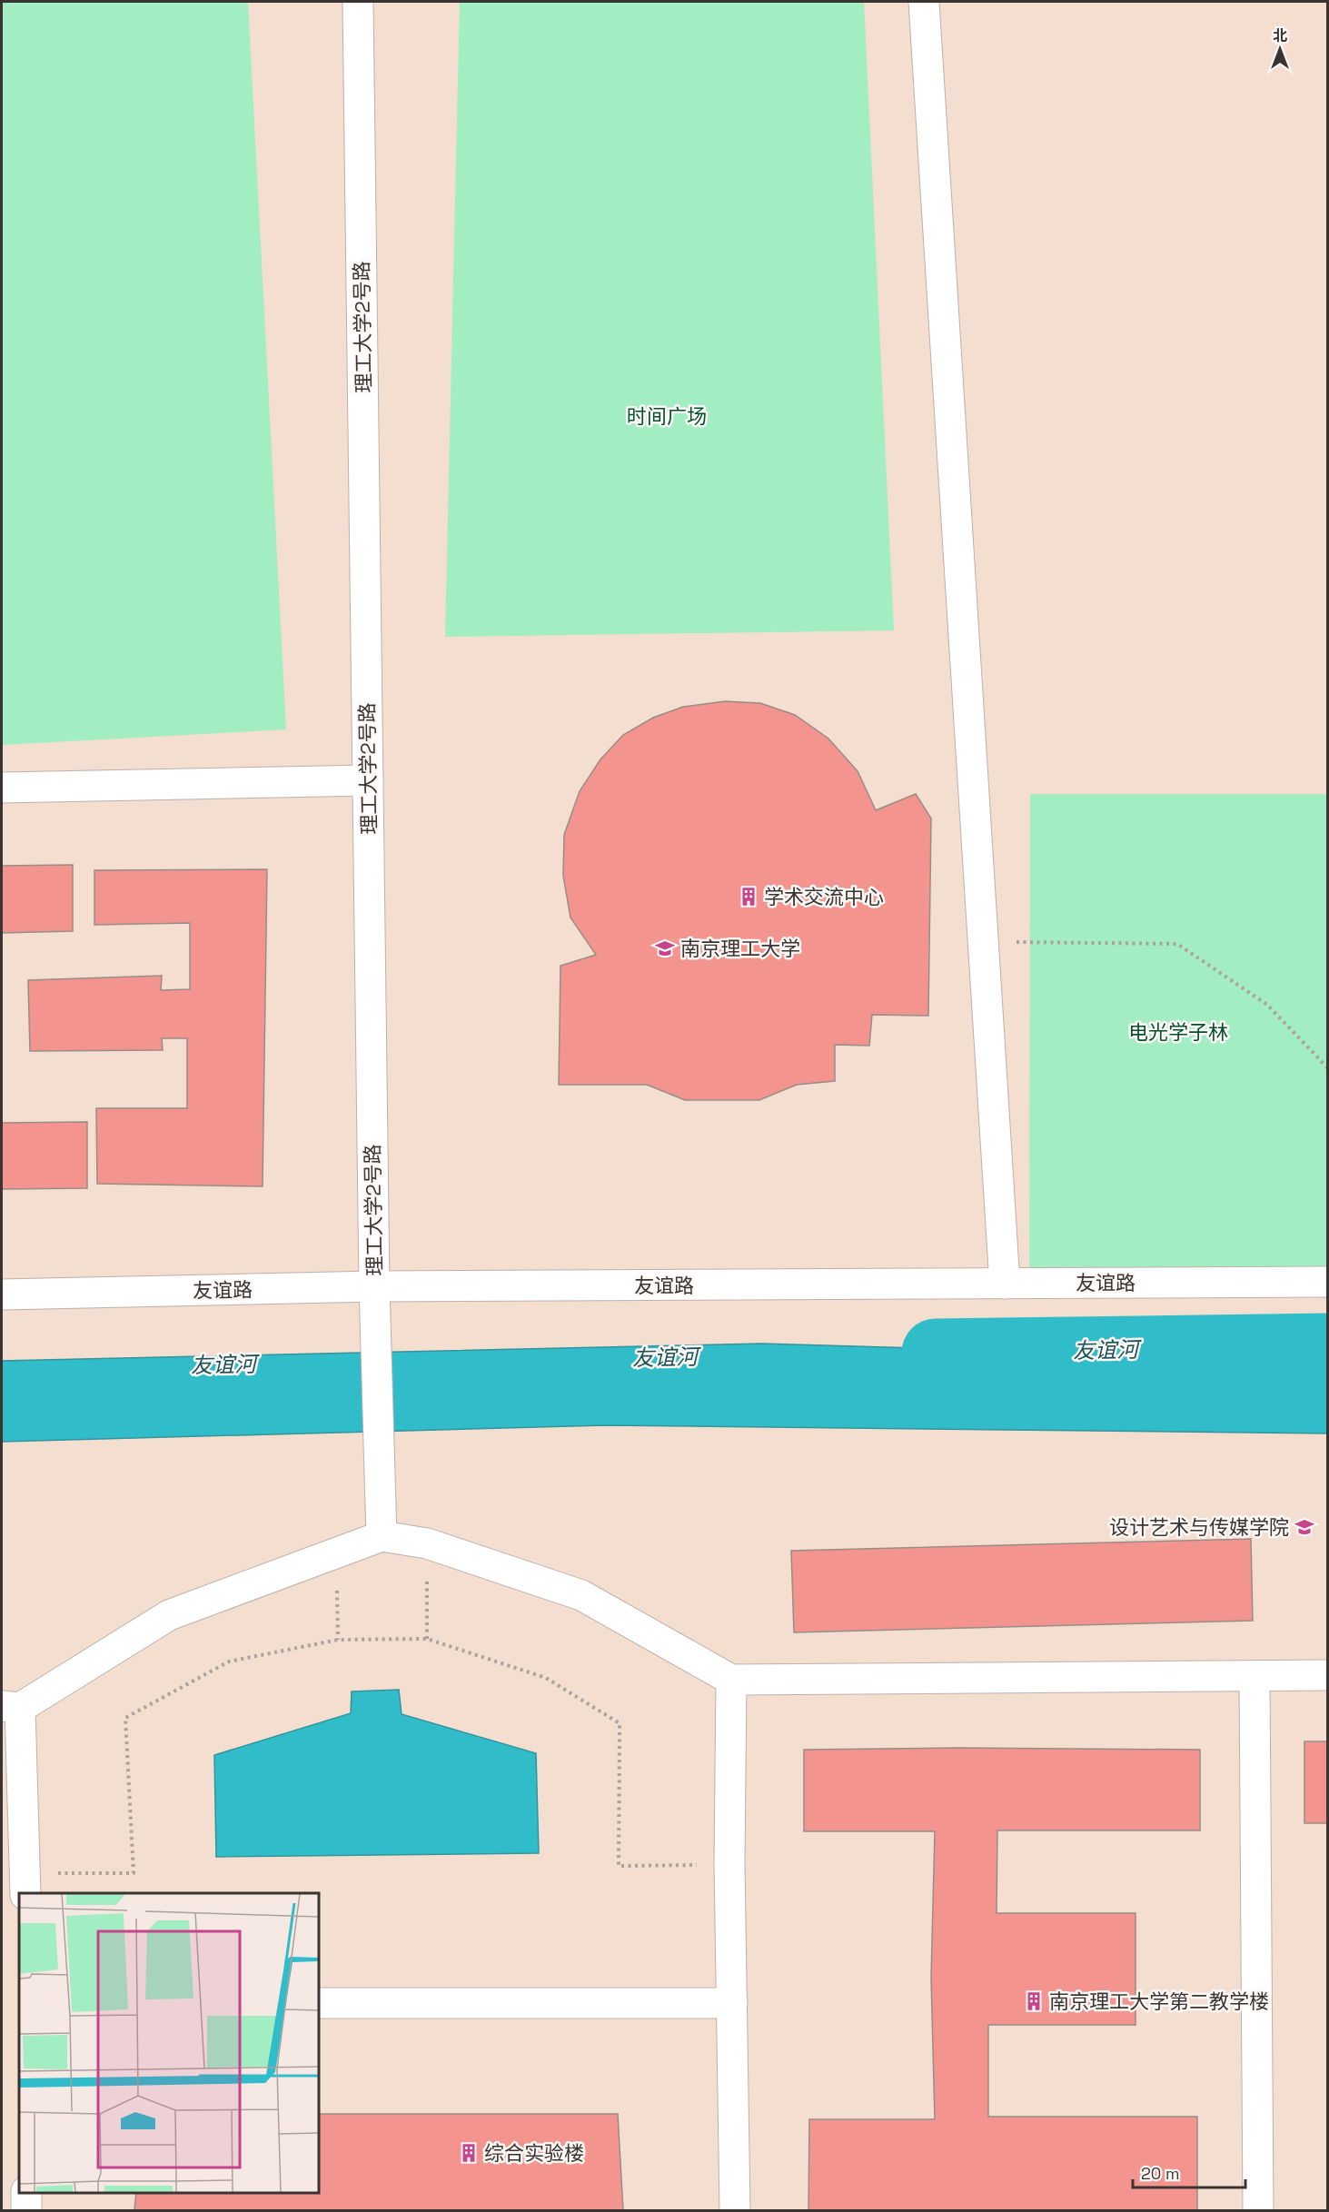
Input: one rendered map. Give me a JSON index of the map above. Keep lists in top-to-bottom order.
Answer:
{
  "streets": {
    "street": ["理工大学2号路", "友谊路"]
  },
  "crossings": [
    ["理工大学2号路", "友谊路"]
  ],
  "water": ["友谊河"],
  "parks": ["时间广场", "电光学子林"],
  "places": {
    "building": ["学术交流中心", "南京理工大学第二教学楼", "综合实验楼"],
    "school or university": ["南京理工大学", "设计艺术与传媒学院"]
  },
  "scale_bar": "20 m",
  "north": "top"
}
